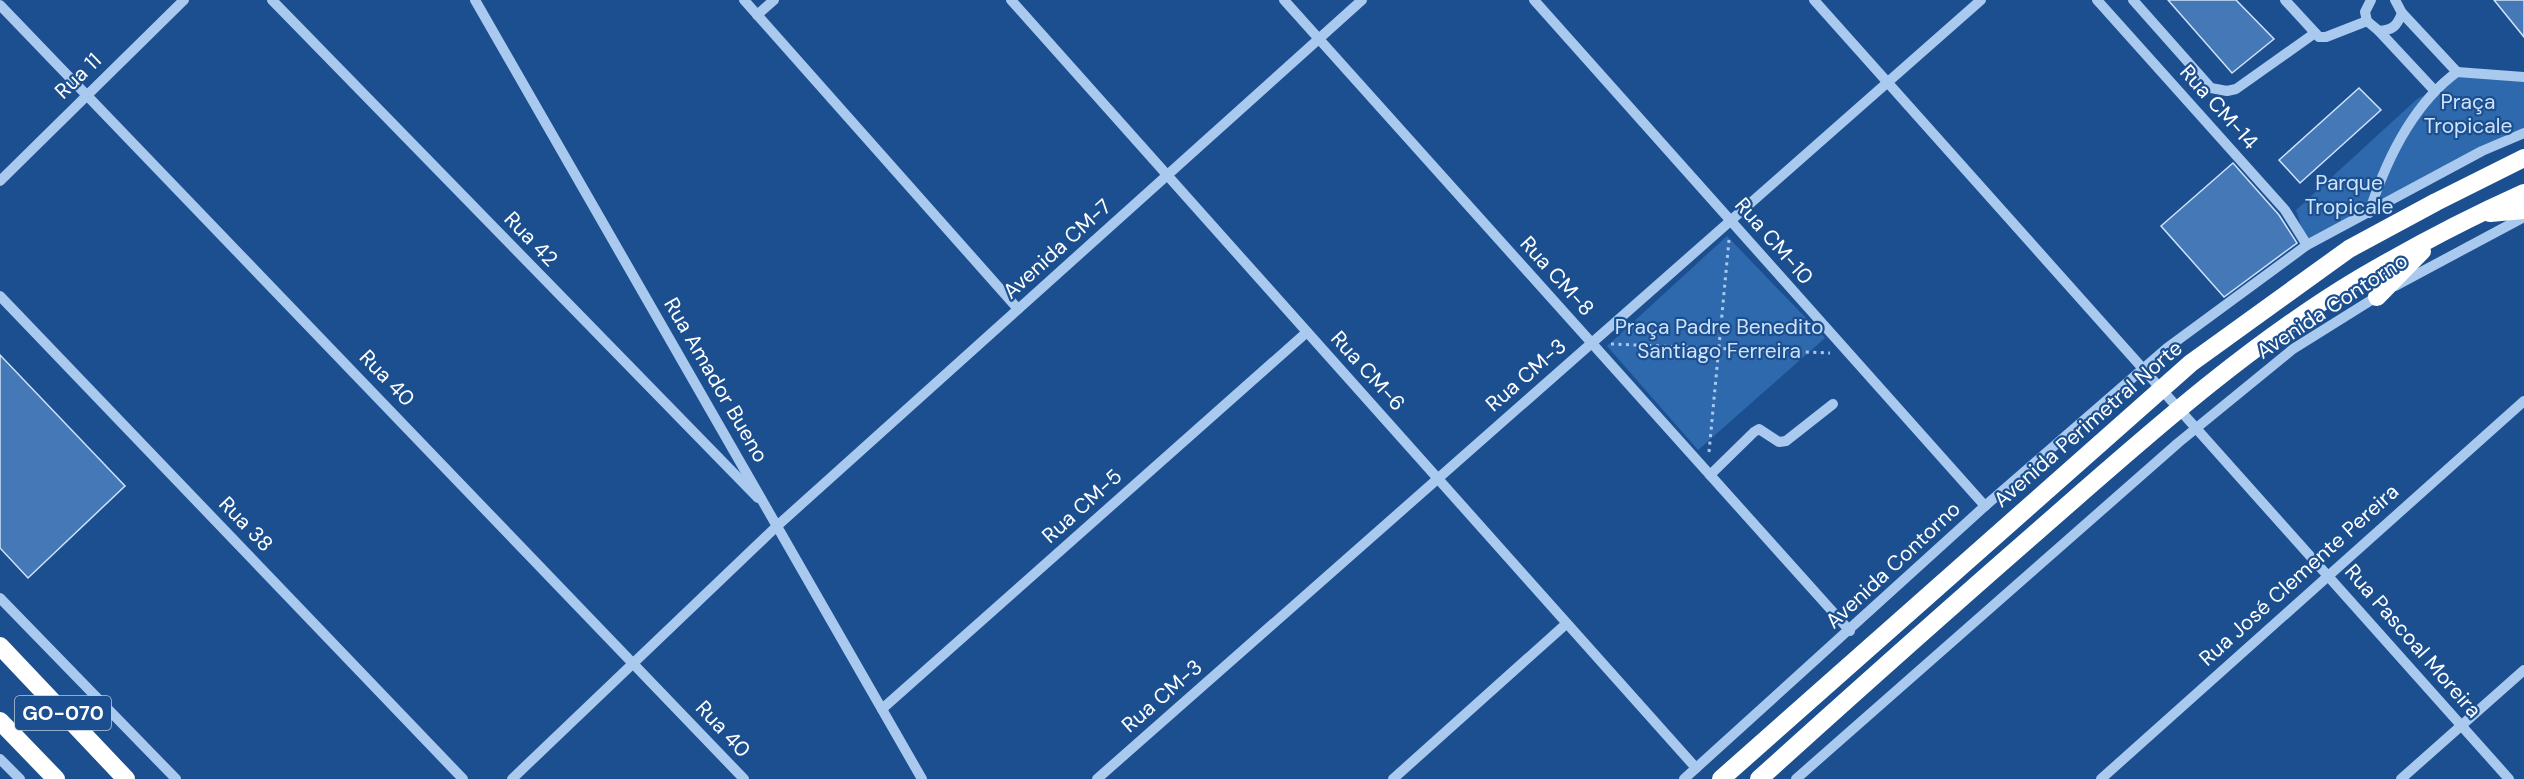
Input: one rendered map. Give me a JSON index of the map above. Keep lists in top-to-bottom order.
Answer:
{
  "streets": {
    "highway": ["Avenida Perimetral Norte", "GO-070"],
    "street": [
      "Rua 11",
      "Rua CM-14",
      "Rua 42",
      "Rua CM-10",
      "Avenida CM-7",
      "Rua CM-8",
      "Avenida Contorno",
      "Rua CM-6",
      "Rua CM-3",
      "Rua 40",
      "Rua Amador Bueno",
      "Rua CM-5",
      "Rua 38",
      "Rua José Clemente Pereira",
      "Rua Pascoal Moreira"
    ]
  },
  "crossings": [
    ["Rua 11", "Rua 40"],
    ["Rua CM-14", "Avenida Contorno"],
    ["Rua 42", "Rua Amador Bueno"],
    ["Rua CM-10", "Avenida Contorno"],
    ["Rua CM-10", "Rua CM-3"],
    ["Avenida CM-7", "Rua CM-8"],
    ["Avenida CM-7", "Rua CM-6"],
    ["Avenida CM-7", "Rua 40"],
    ["Avenida CM-7", "Rua Amador Bueno"],
    ["Rua CM-8", "Avenida Contorno"],
    ["Rua CM-8", "Rua CM-3"],
    ["Avenida Contorno", "Rua CM-6"],
    ["Avenida Contorno", "Rua Pascoal Moreira"],
    ["Rua CM-6", "Rua CM-3"],
    ["Rua CM-6", "Rua CM-5"],
    ["Rua CM-3", "Rua Pascoal Moreira"],
    ["Rua Amador Bueno", "Rua CM-5"],
    ["Avenida Perimetral Norte", "Rua Pascoal Moreira"],
    ["Rua José Clemente Pereira", "Rua Pascoal Moreira"]
  ],
  "parks": ["Praça Tropicale", "Parque Tropicale", "Praça Padre Benedito Santiago Ferreira"]
}
